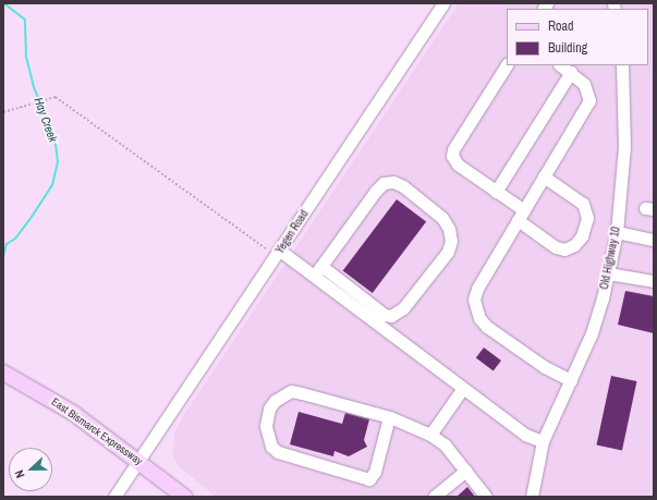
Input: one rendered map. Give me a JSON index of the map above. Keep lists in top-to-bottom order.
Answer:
{
  "streets": {
    "main road": ["East Bismarck Expressway"],
    "street": ["Yegen Road", "Old Highway 10"]
  },
  "crossings": [
    ["Yegen Road", "East Bismarck Expressway"]
  ],
  "water": ["Hay Creek"],
  "legend": ["Road", "Building"],
  "north": "left"
}
